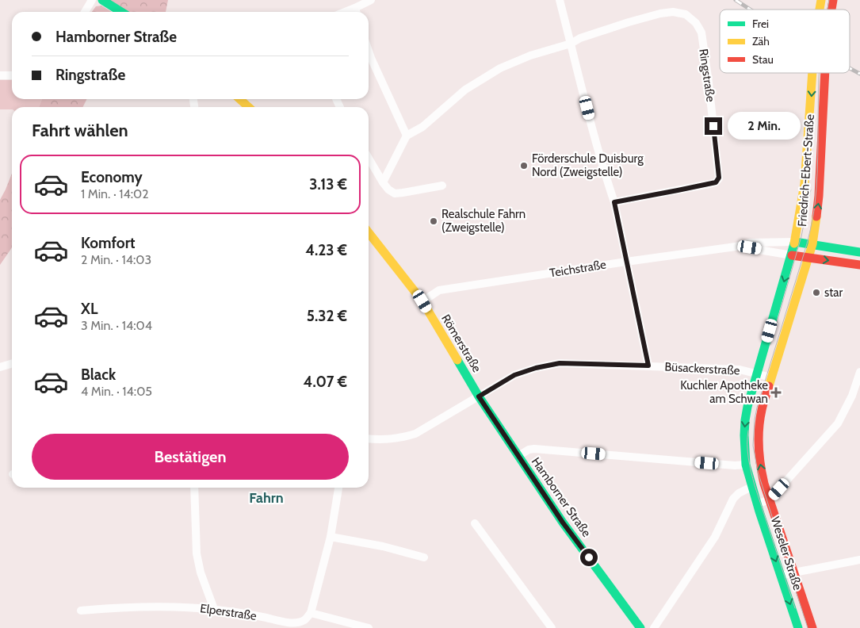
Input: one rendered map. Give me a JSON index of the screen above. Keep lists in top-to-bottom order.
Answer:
{
  "streets": {
    "main road": [
      "Friedrich-Ebert-Straße",
      "Römerstraße",
      "Hamborner Straße",
      "Weseler Straße"
    ],
    "street": [
      "Ringstraße",
      "Teichstraße",
      "Büsackerstraße",
      "Elperstraße"
    ]
  },
  "crossings": [
    ["Friedrich-Ebert-Straße", "Teichstraße"],
    ["Friedrich-Ebert-Straße", "Büsackerstraße"],
    ["Friedrich-Ebert-Straße", "Weseler Straße"],
    ["Teichstraße", "Römerstraße"],
    ["Römerstraße", "Büsackerstraße"],
    ["Römerstraße", "Hamborner Straße"],
    ["Büsackerstraße", "Hamborner Straße"]
  ],
  "districts": ["Fahrn"],
  "places": {
    "other": ["Förderschule Duisburg Nord (Zweigstelle)", "Realschule Fahrn (Zweigstelle)", "star"],
    "health": ["Kuchler Apotheke am Schwan"]
  },
  "legend": ["Frei", "Zäh", "Stau"],
  "page": {
    "banner": ["Hamborner Straße", "Ringstraße"],
    "heading": "Fahrt wählen",
    "bubble": "2 Min.",
    "list": [
      {
        "name": "Economy",
        "note": "1 Min. · 14:02",
        "value": "3.13 €"
      },
      {
        "name": "Komfort",
        "note": "2 Min. · 14:03",
        "value": "4.23 €"
      },
      {
        "name": "XL",
        "note": "3 Min. · 14:04",
        "value": "5.32 €"
      },
      {
        "name": "Black",
        "note": "4 Min. · 14:05",
        "value": "4.07 €"
      }
    ],
    "buttons": "Bestätigen"
  }
}
